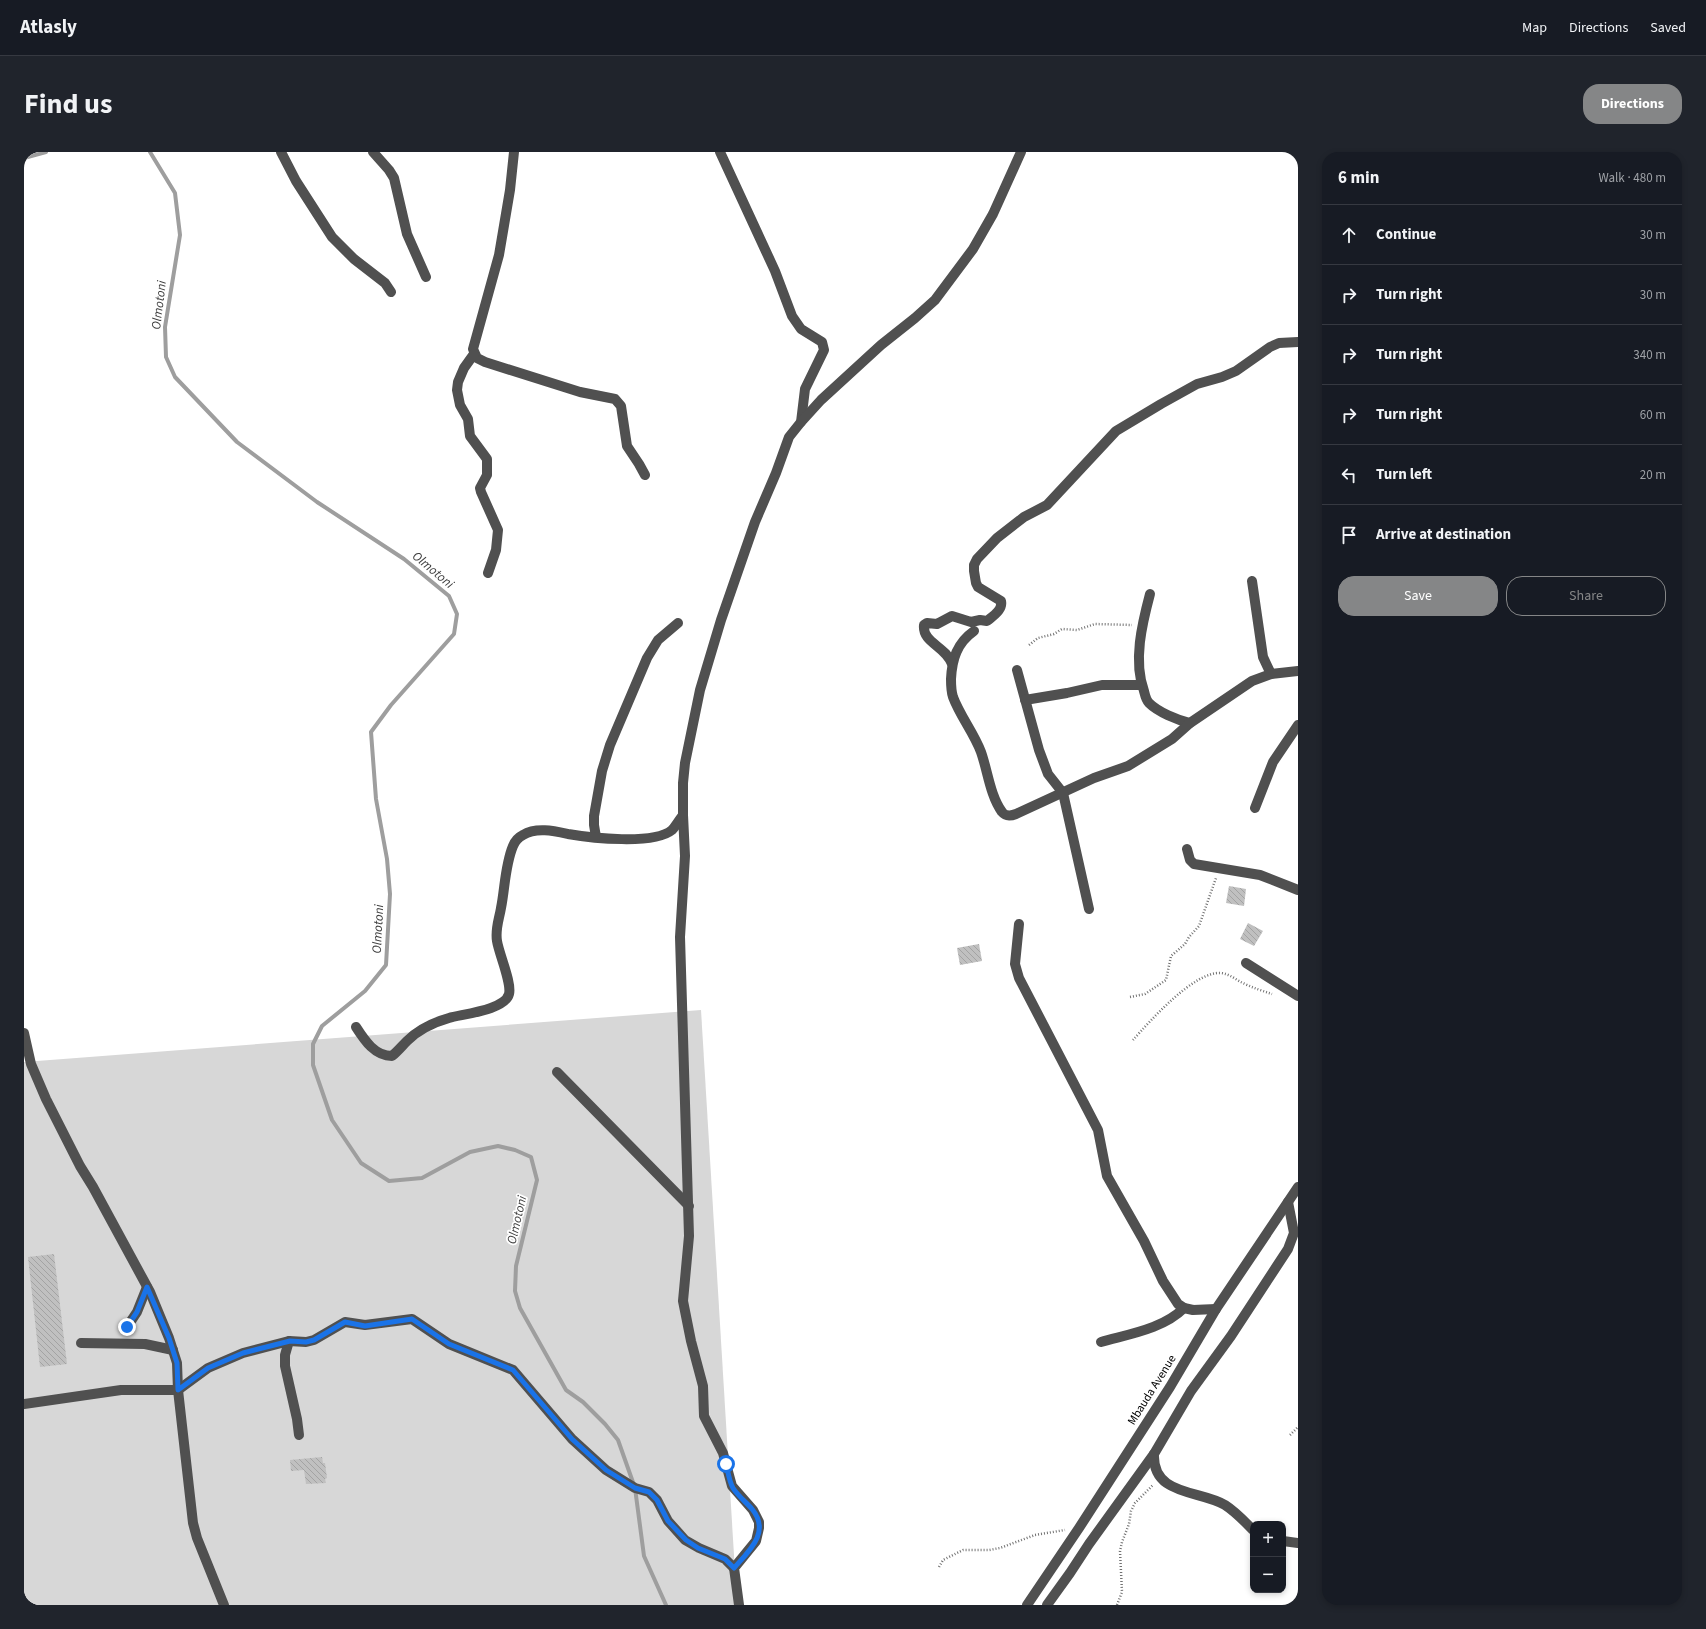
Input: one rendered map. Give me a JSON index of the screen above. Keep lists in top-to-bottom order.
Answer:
{
  "streets": {
    "street": ["Mbauda Avenue"]
  },
  "water": ["Olmotoni"],
  "page": {
    "header": "Atlasly",
    "nav": ["Map", "Directions", "Saved"],
    "title": "Find us",
    "buttons": [
      "Directions",
      ["Save", "Share"]
    ],
    "heading": ["6 min", "Walk · 480 m"],
    "list": [
      ["Continue", "30 m"],
      ["Turn right", "30 m"],
      ["Turn right", "340 m"],
      ["Turn right", "60 m"],
      ["Turn left", "20 m"],
      "Arrive at destination"
    ],
    "map_buttons": ["+", "−"]
  }
}
